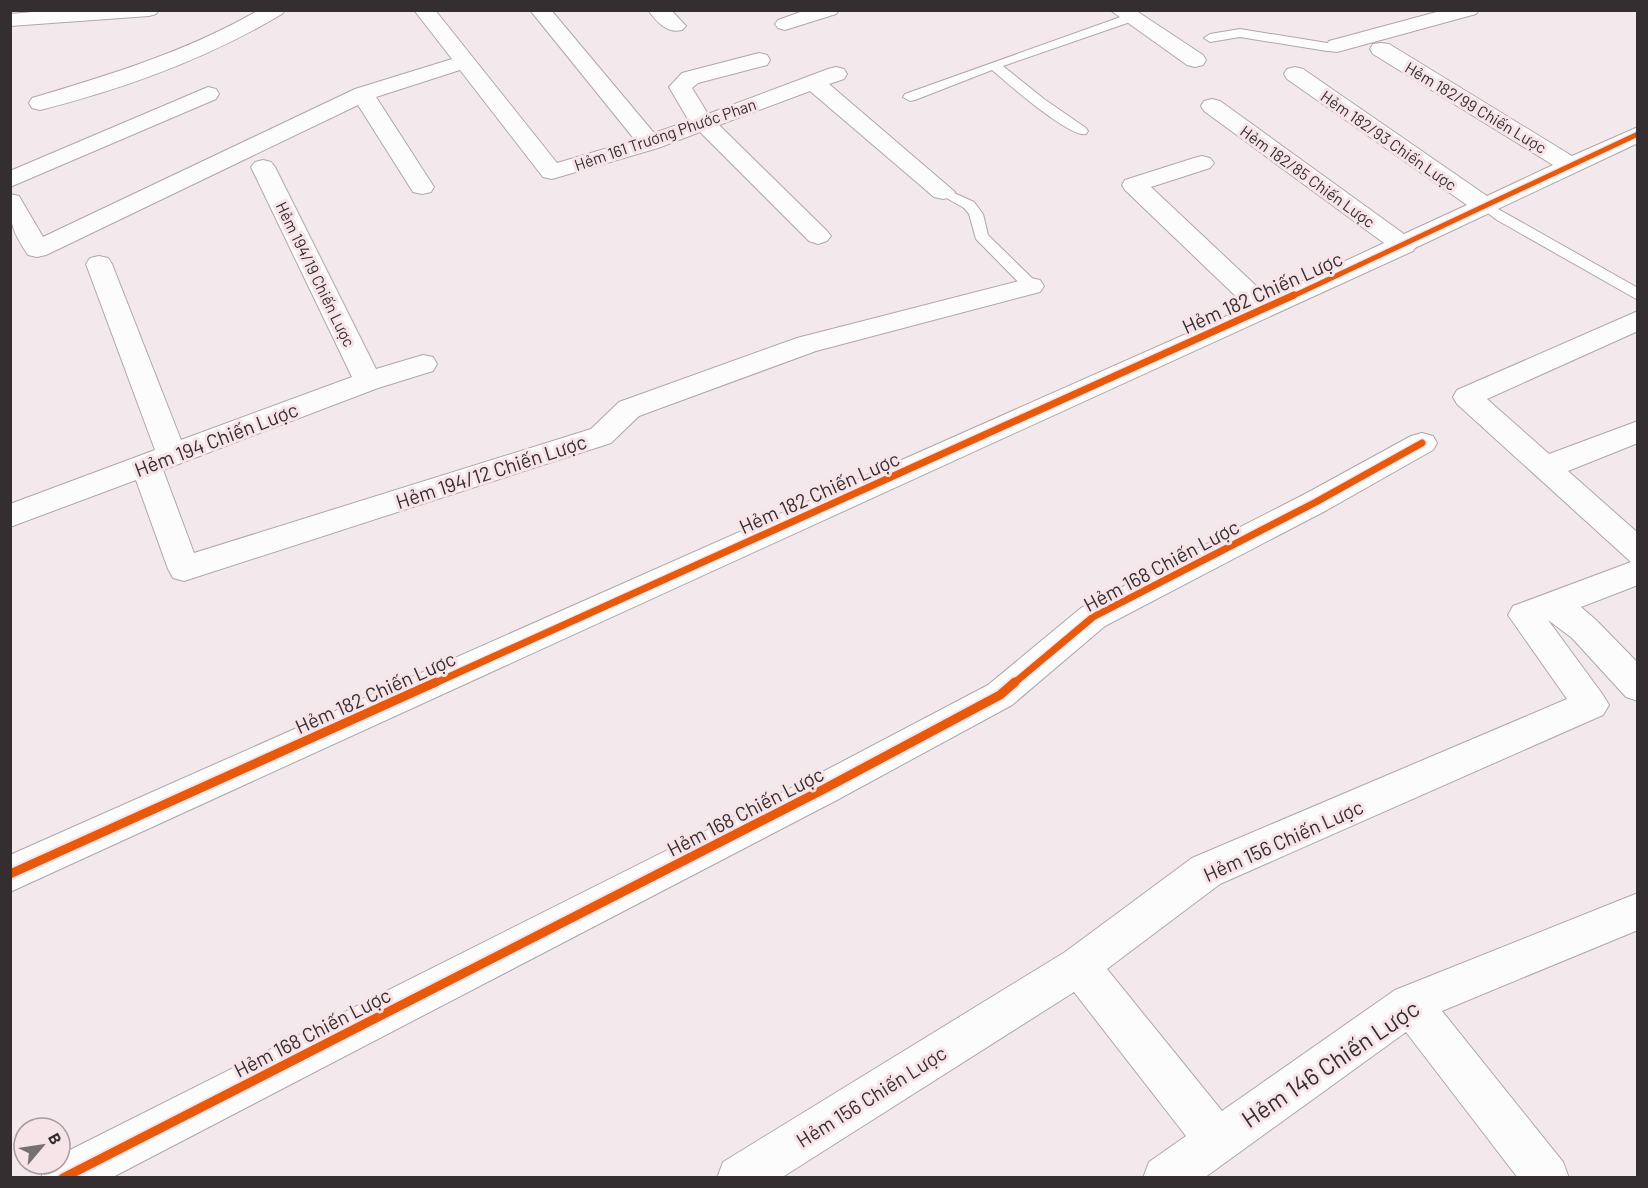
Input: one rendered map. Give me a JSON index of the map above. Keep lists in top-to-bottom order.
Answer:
{
  "streets": {
    "street": [
      "Hẻm 182/99 Chiến Lược",
      "Hẻm 161 Trương Phước Phan",
      "Hẻm 182/93 Chiến Lược",
      "Hẻm 182/85 Chiến Lược",
      "Hẻm 194/19 Chiến Lược",
      "Hẻm 182 Chiến Lược",
      "Hẻm 194 Chiến Lược",
      "Hẻm 194/12 Chiến Lược",
      "Hẻm 168 Chiến Lược",
      "Hẻm 156 Chiến Lược",
      "Hẻm 146 Chiến Lược"
    ]
  },
  "crossings": [
    ["Hẻm 182/99 Chiến Lược", "Hẻm 182 Chiến Lược"],
    ["Hẻm 182/93 Chiến Lược", "Hẻm 182 Chiến Lược"],
    ["Hẻm 182/85 Chiến Lược", "Hẻm 182 Chiến Lược"],
    ["Hẻm 194/19 Chiến Lược", "Hẻm 194 Chiến Lược"],
    ["Hẻm 194 Chiến Lược", "Hẻm 194/12 Chiến Lược"]
  ],
  "north": "top right"
}
